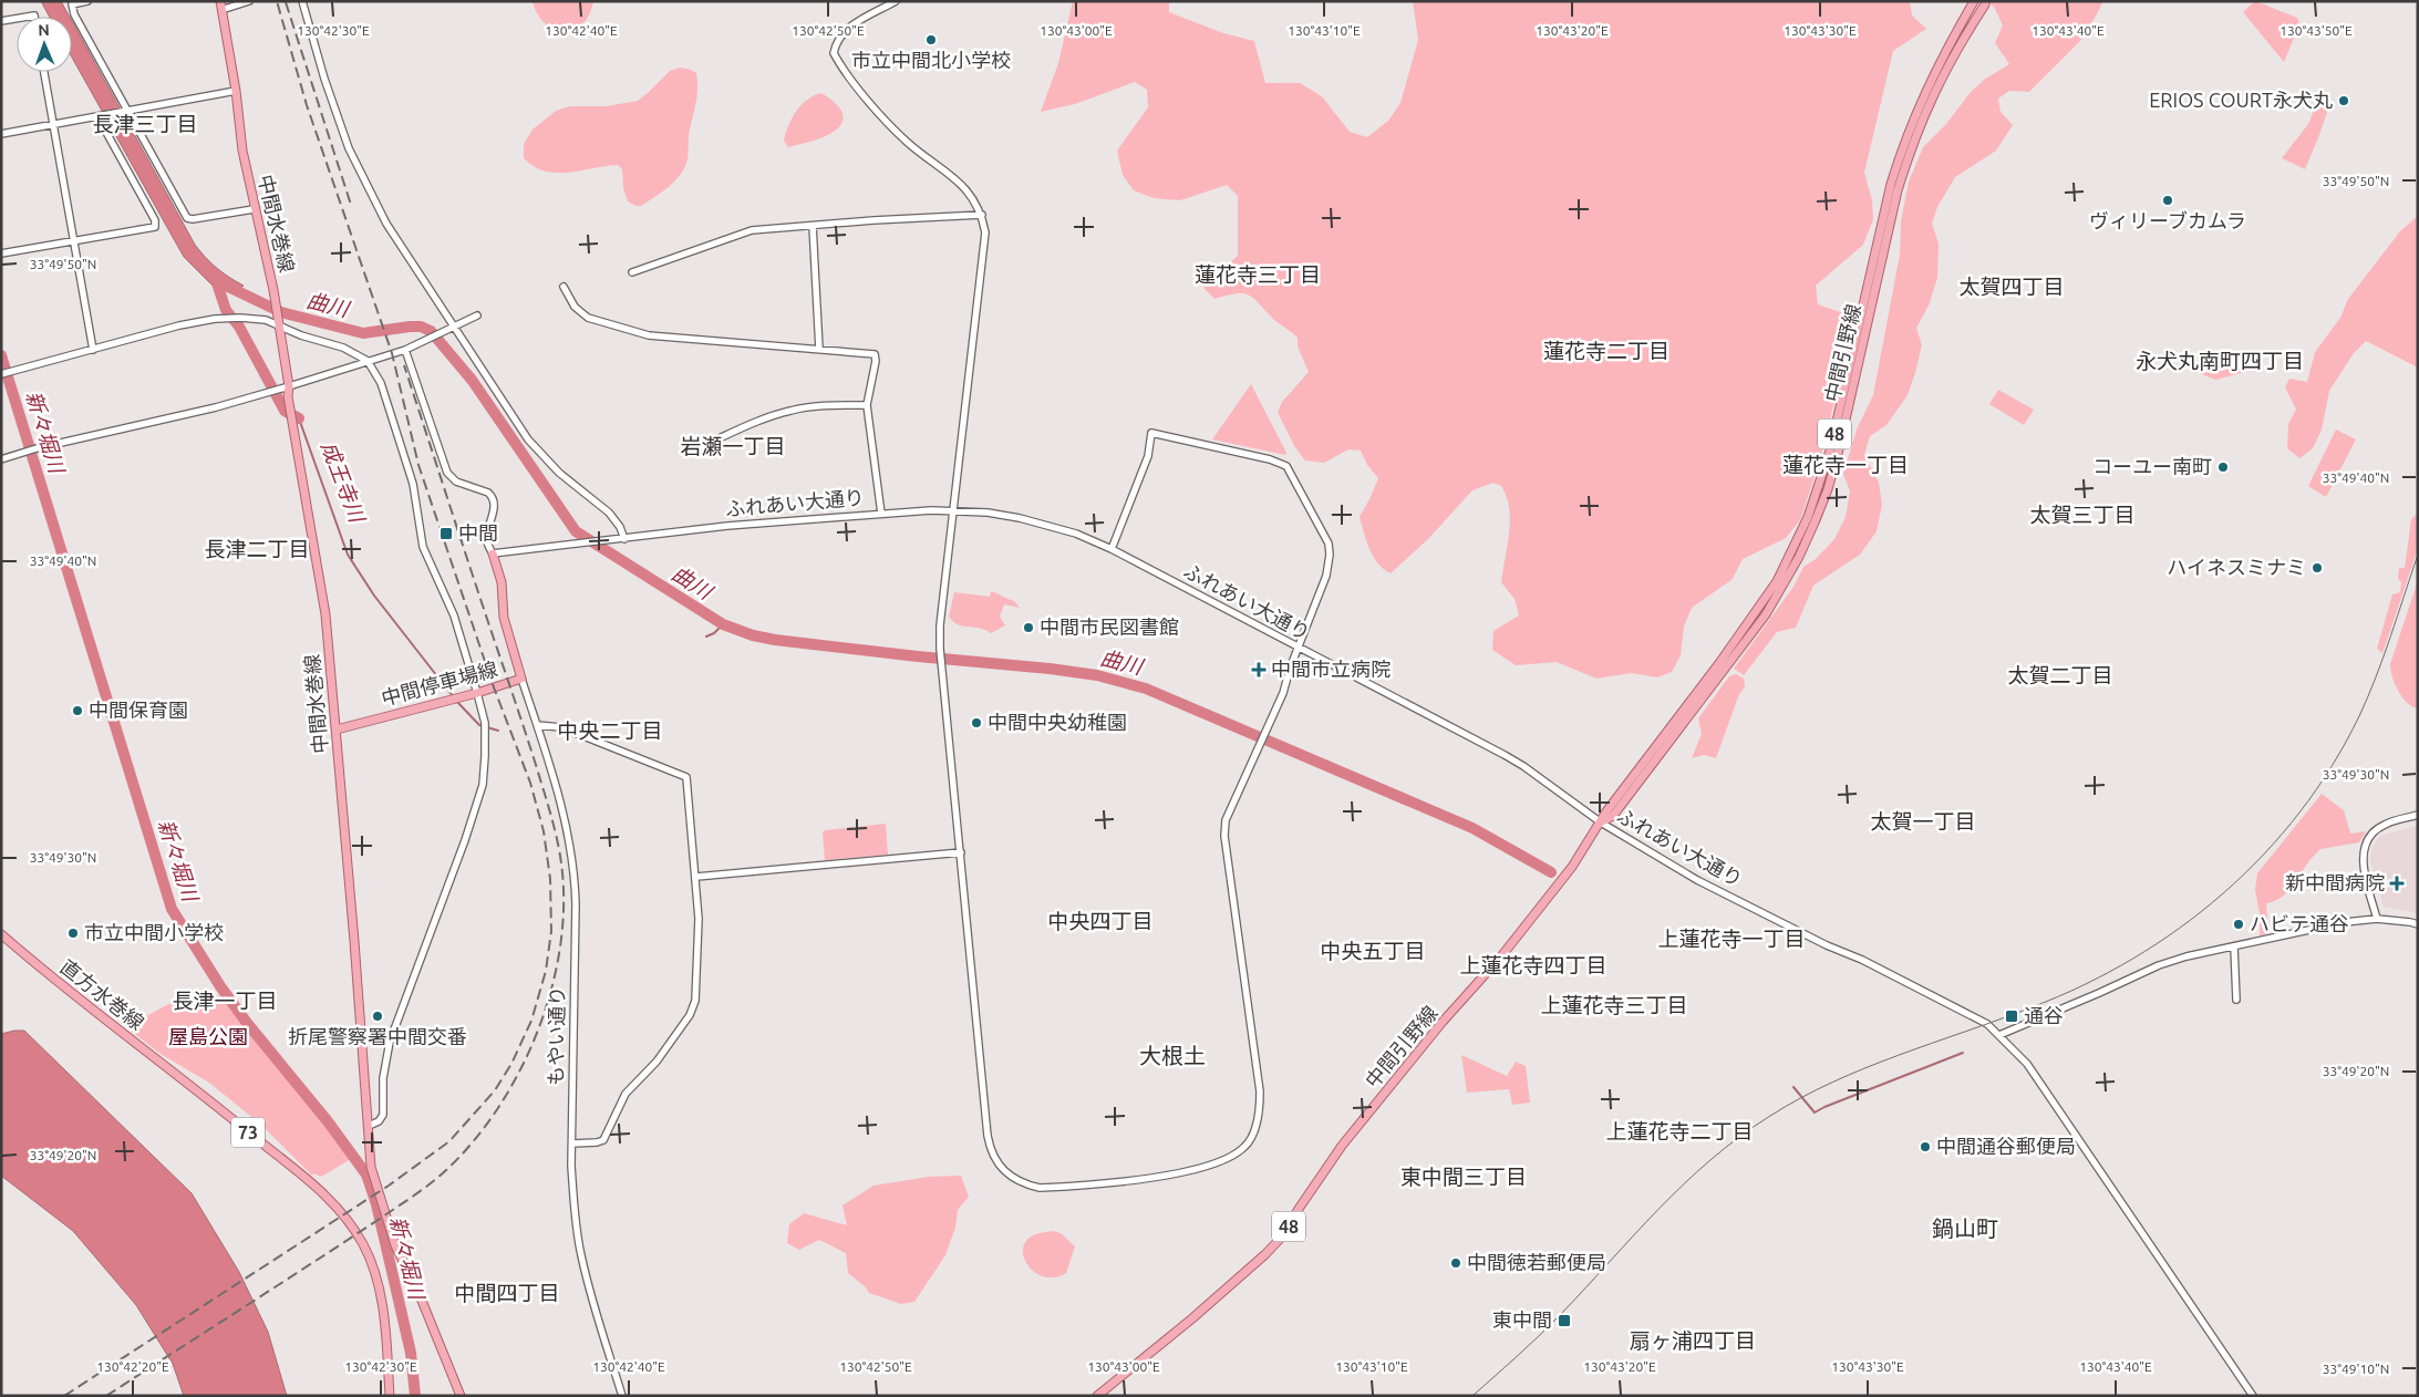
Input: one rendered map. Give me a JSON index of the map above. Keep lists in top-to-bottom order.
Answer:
{
  "streets": {
    "main road": [
      "中間水巻線",
      "中間引野線",
      "48",
      "中間停車場線",
      "直方水巻線",
      "73"
    ],
    "street": ["ふれあい大通り", "もやい通り"]
  },
  "crossings": [
    ["中間水巻線", "中間停車場線"],
    ["中間引野線", "ふれあい大通り"],
    ["ふれあい大通り", "中間停車場線"],
    ["中間停車場線", "もやい通り"]
  ],
  "districts": [
    "長津三丁目",
    "蓮花寺三丁目",
    "太賀四丁目",
    "蓮花寺二丁目",
    "永犬丸南町四丁目",
    "岩瀬一丁目",
    "蓮花寺一丁目",
    "太賀三丁目",
    "長津二丁目",
    "太賀二丁目",
    "中央二丁目",
    "太賀一丁目",
    "中央四丁目",
    "上蓮花寺一丁目",
    "中央五丁目",
    "上蓮花寺四丁目",
    "長津一丁目",
    "上蓮花寺三丁目",
    "大根土",
    "上蓮花寺二丁目",
    "東中間三丁目",
    "鍋山町",
    "中間四丁目",
    "扇ヶ浦四丁目"
  ],
  "water": ["曲川", "新々堀川", "成王寺川"],
  "parks": ["屋島公園"],
  "places": {
    "other": [
      "市立中間北小学校",
      "ERIOS COURT永犬丸",
      "ヴィリーブカムラ",
      "コーユー南町",
      "ハイネスミナミ",
      "中間市民図書館",
      "中間保育園",
      "中間中央幼稚園",
      "ハビテ通谷",
      "市立中間小学校",
      "折尾警察署中間交番",
      "中間通谷郵便局",
      "中間徳若郵便局"
    ],
    "transit": ["中間", "通谷", "東中間"],
    "health": ["中間市立病院", "新中間病院"]
  },
  "north": "top",
  "coordinates": [
    "130°42'30\"E",
    "130°42'40\"E",
    "130°42'50\"E",
    "130°43'00\"E",
    "130°43'10\"E",
    "130°43'20\"E",
    "130°43'30\"E",
    "130°43'40\"E",
    "130°43'50\"E",
    "33°49'50\"N",
    "33°49'40\"N",
    "33°49'30\"N",
    "33°49'20\"N",
    "130°42'20\"E",
    "33°49'10\"N"
  ]
}
